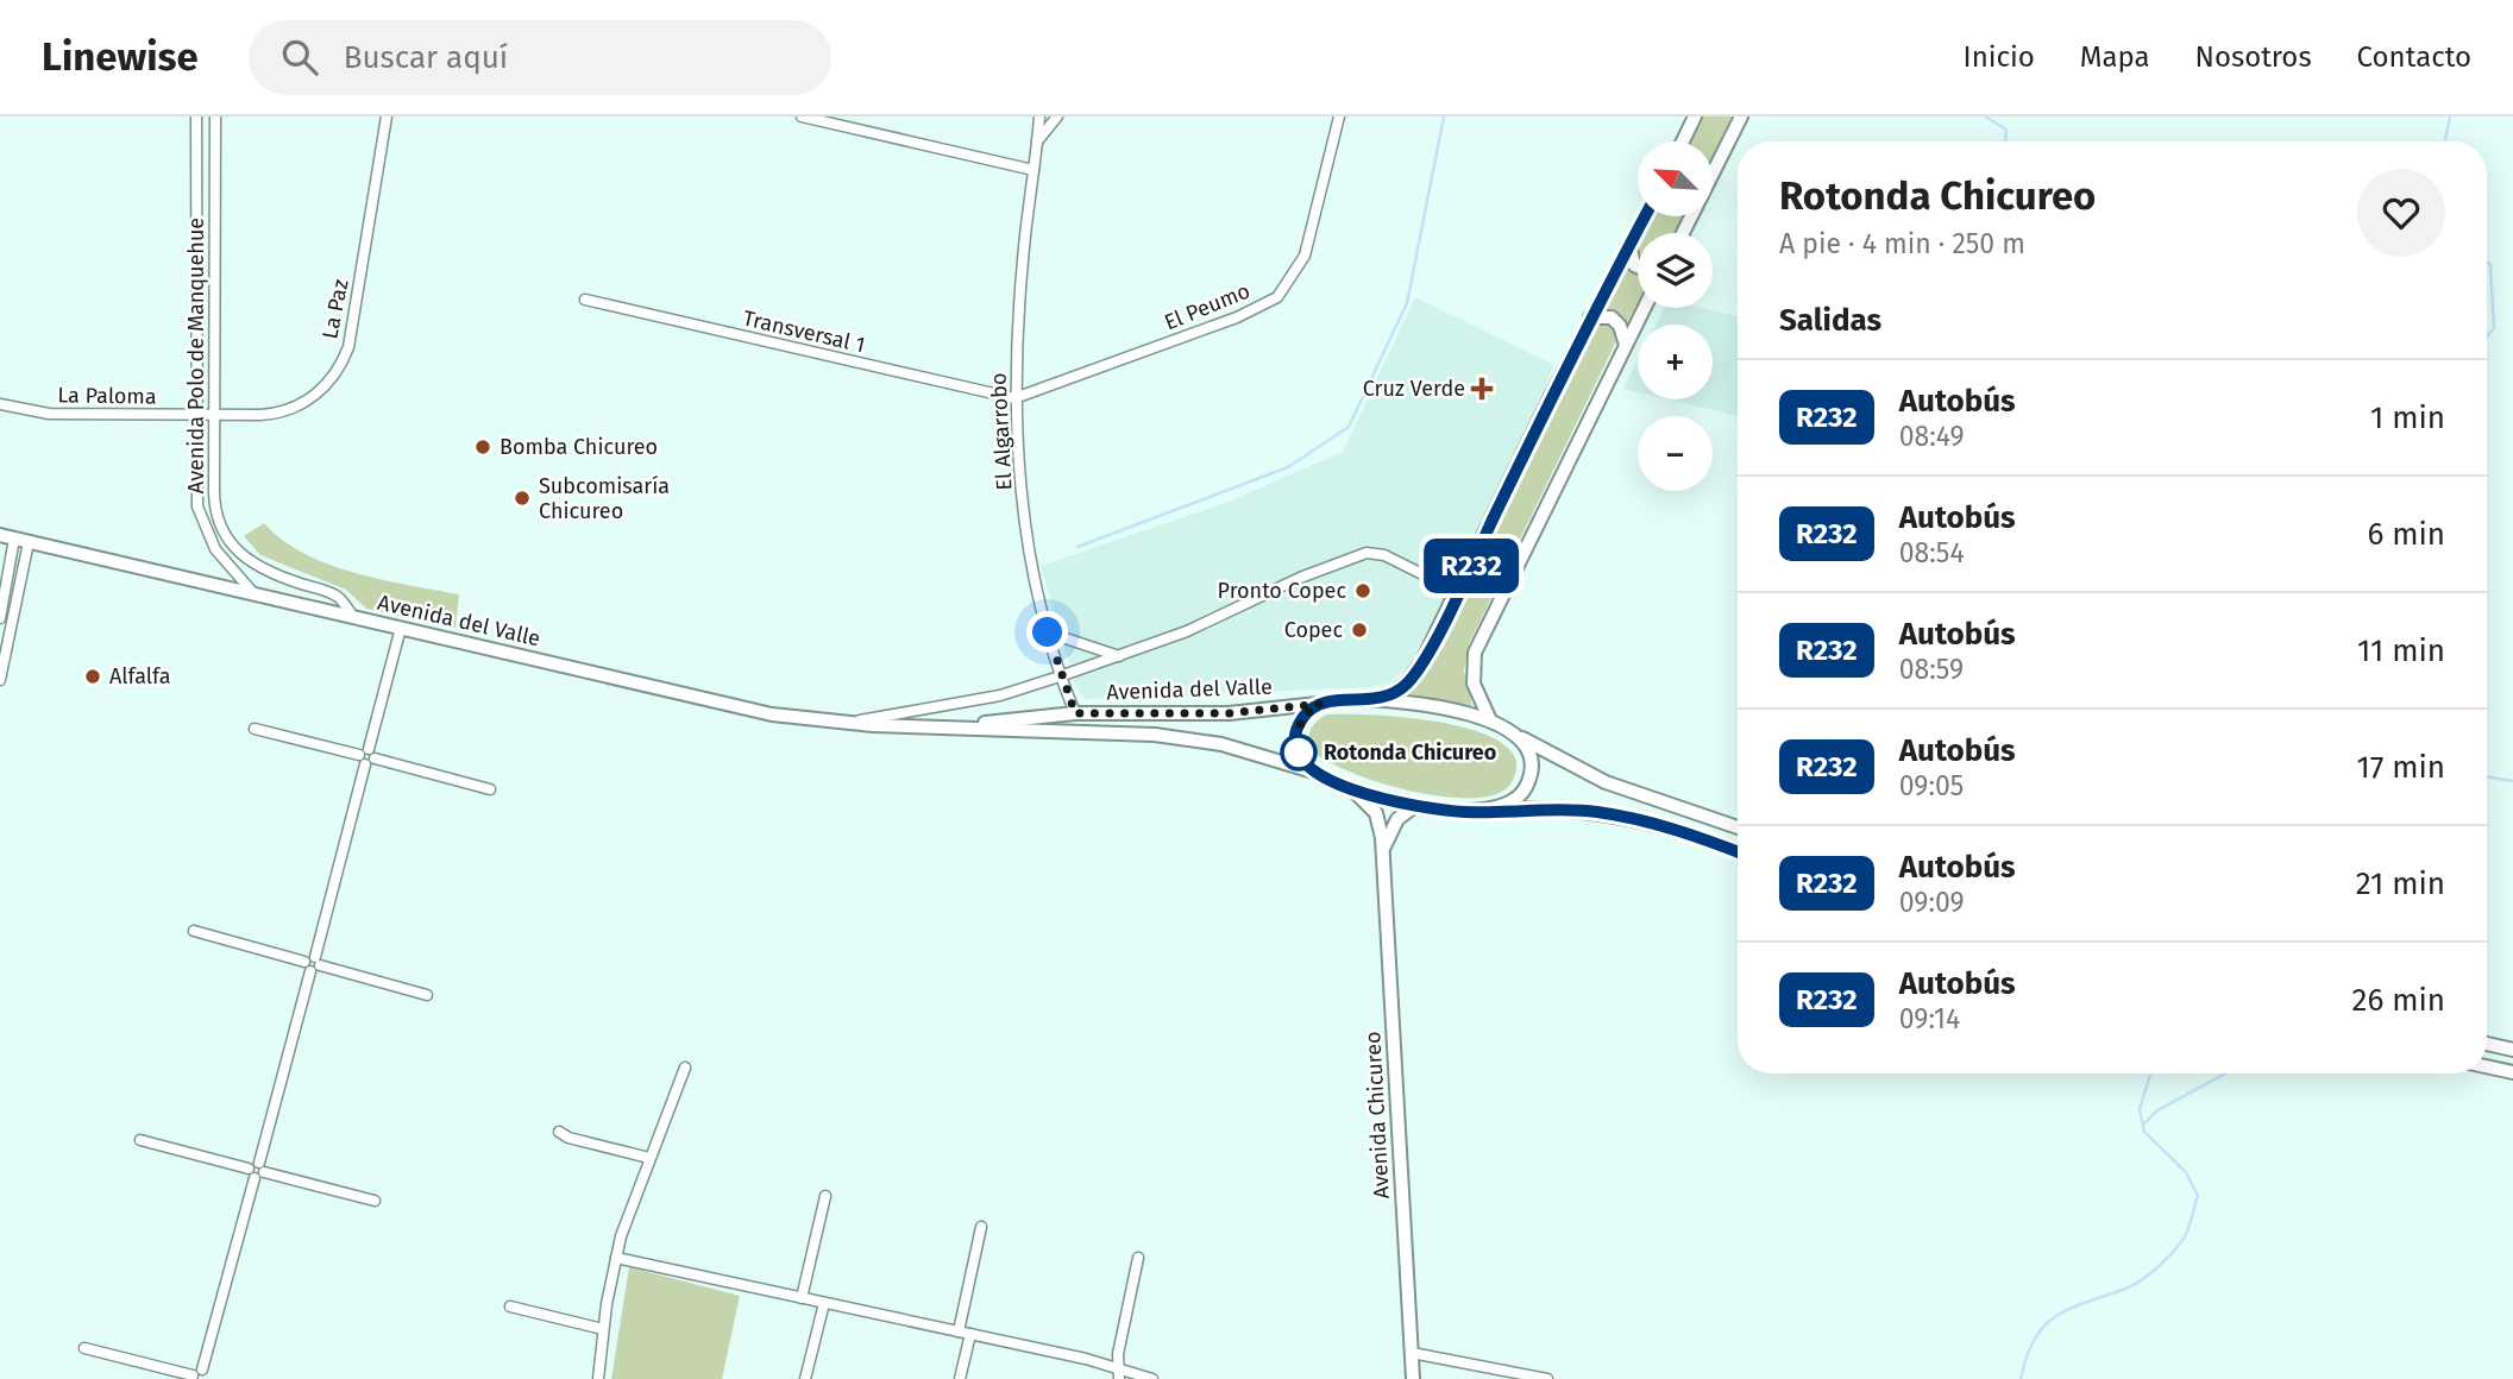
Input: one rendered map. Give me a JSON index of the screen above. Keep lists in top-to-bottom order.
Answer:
{
  "streets": {
    "main road": ["Avenida del Valle", "Avenida Chicureo"],
    "street": [
      "El Peumo",
      "La Paz",
      "Transversal 1",
      "Avenida Polo de Manquehue",
      "La Paloma",
      "El Algarrobo"
    ]
  },
  "crossings": [
    ["El Peumo", "Transversal 1"],
    ["El Peumo", "El Algarrobo"],
    ["La Paz", "Avenida Polo de Manquehue"],
    ["La Paz", "La Paloma"],
    ["Transversal 1", "El Algarrobo"],
    ["Avenida Polo de Manquehue", "La Paloma"],
    ["Avenida Polo de Manquehue", "Avenida del Valle"],
    ["El Algarrobo", "Avenida del Valle"],
    ["Avenida del Valle", "Avenida Chicureo"]
  ],
  "places": {
    "health": ["Cruz Verde"],
    "other": [
      "Bomba Chicureo",
      "Subcomisaría Chicureo",
      "Pronto Copec",
      "Copec",
      "Alfalfa",
      "Rotonda Chicureo"
    ]
  },
  "lines": ["bus line R232"],
  "north": "top left",
  "page": {
    "header": "Linewise",
    "search": "Buscar aquí",
    "nav": [
      "Inicio",
      "Mapa",
      "Nosotros",
      "Contacto"
    ],
    "on_map": "R232",
    "map_buttons": ["+", "−"],
    "heading": [
      ["Rotonda Chicureo", "A pie · 4 min · 250 m"],
      "Salidas"
    ],
    "list": [
      {
        "mark": "R232",
        "name": "Autobús",
        "note": "08:49",
        "value": "1 min"
      },
      {
        "mark": "R232",
        "name": "Autobús",
        "note": "08:54",
        "value": "6 min"
      },
      {
        "mark": "R232",
        "name": "Autobús",
        "note": "08:59",
        "value": "11 min"
      },
      {
        "mark": "R232",
        "name": "Autobús",
        "note": "09:05",
        "value": "17 min"
      },
      {
        "mark": "R232",
        "name": "Autobús",
        "note": "09:09",
        "value": "21 min"
      },
      {
        "mark": "R232",
        "name": "Autobús",
        "note": "09:14",
        "value": "26 min"
      }
    ]
  }
}
